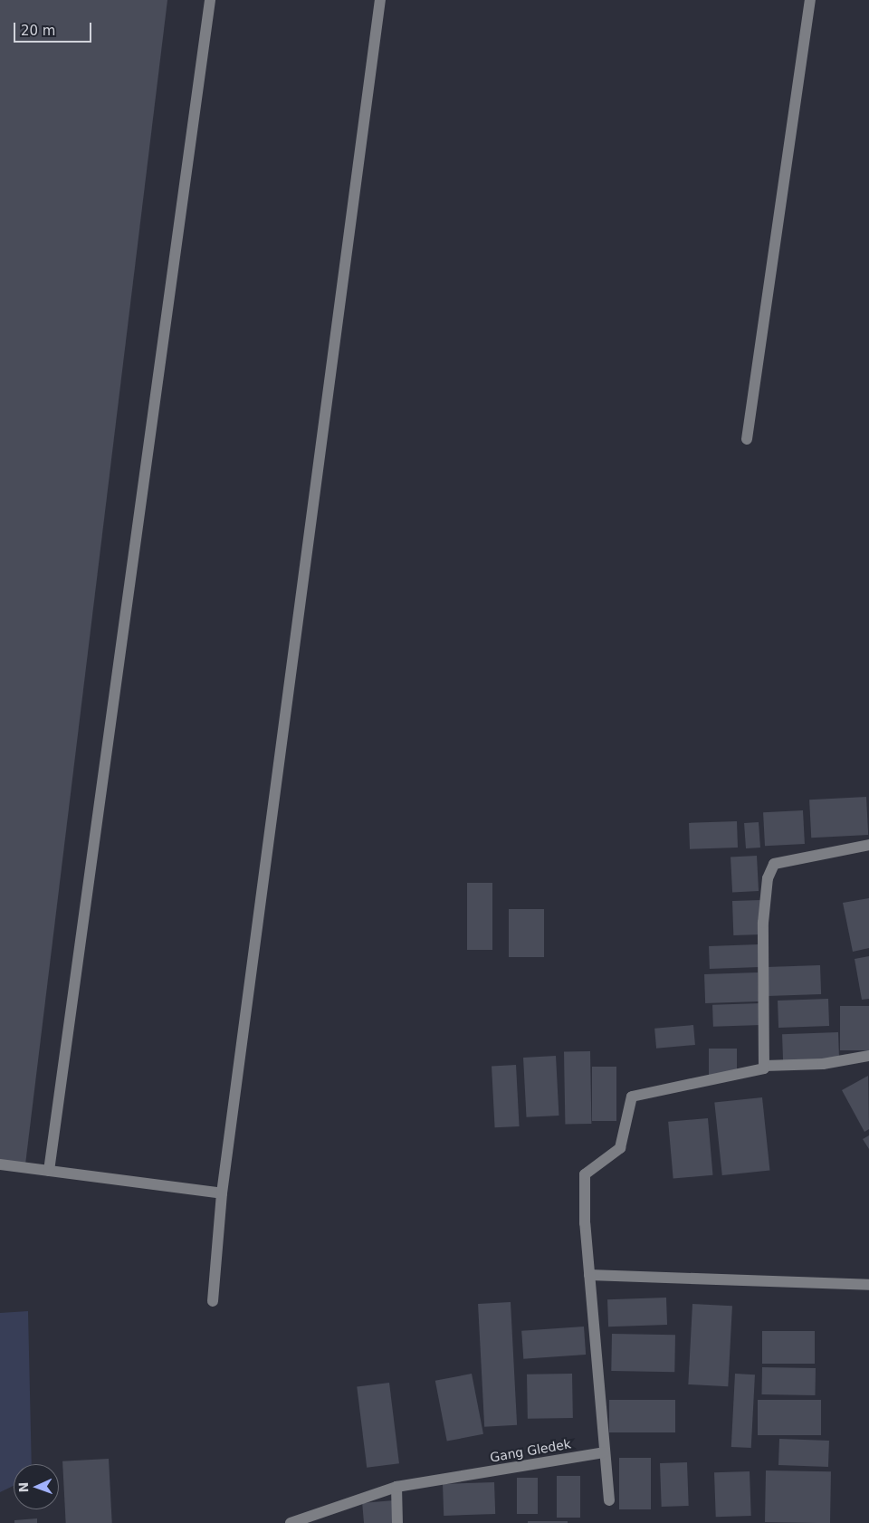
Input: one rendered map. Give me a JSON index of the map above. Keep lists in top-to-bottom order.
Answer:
{
  "streets": {
    "street": ["Gang Gledek"]
  },
  "scale_bar": "20 m",
  "north": "left"
}
